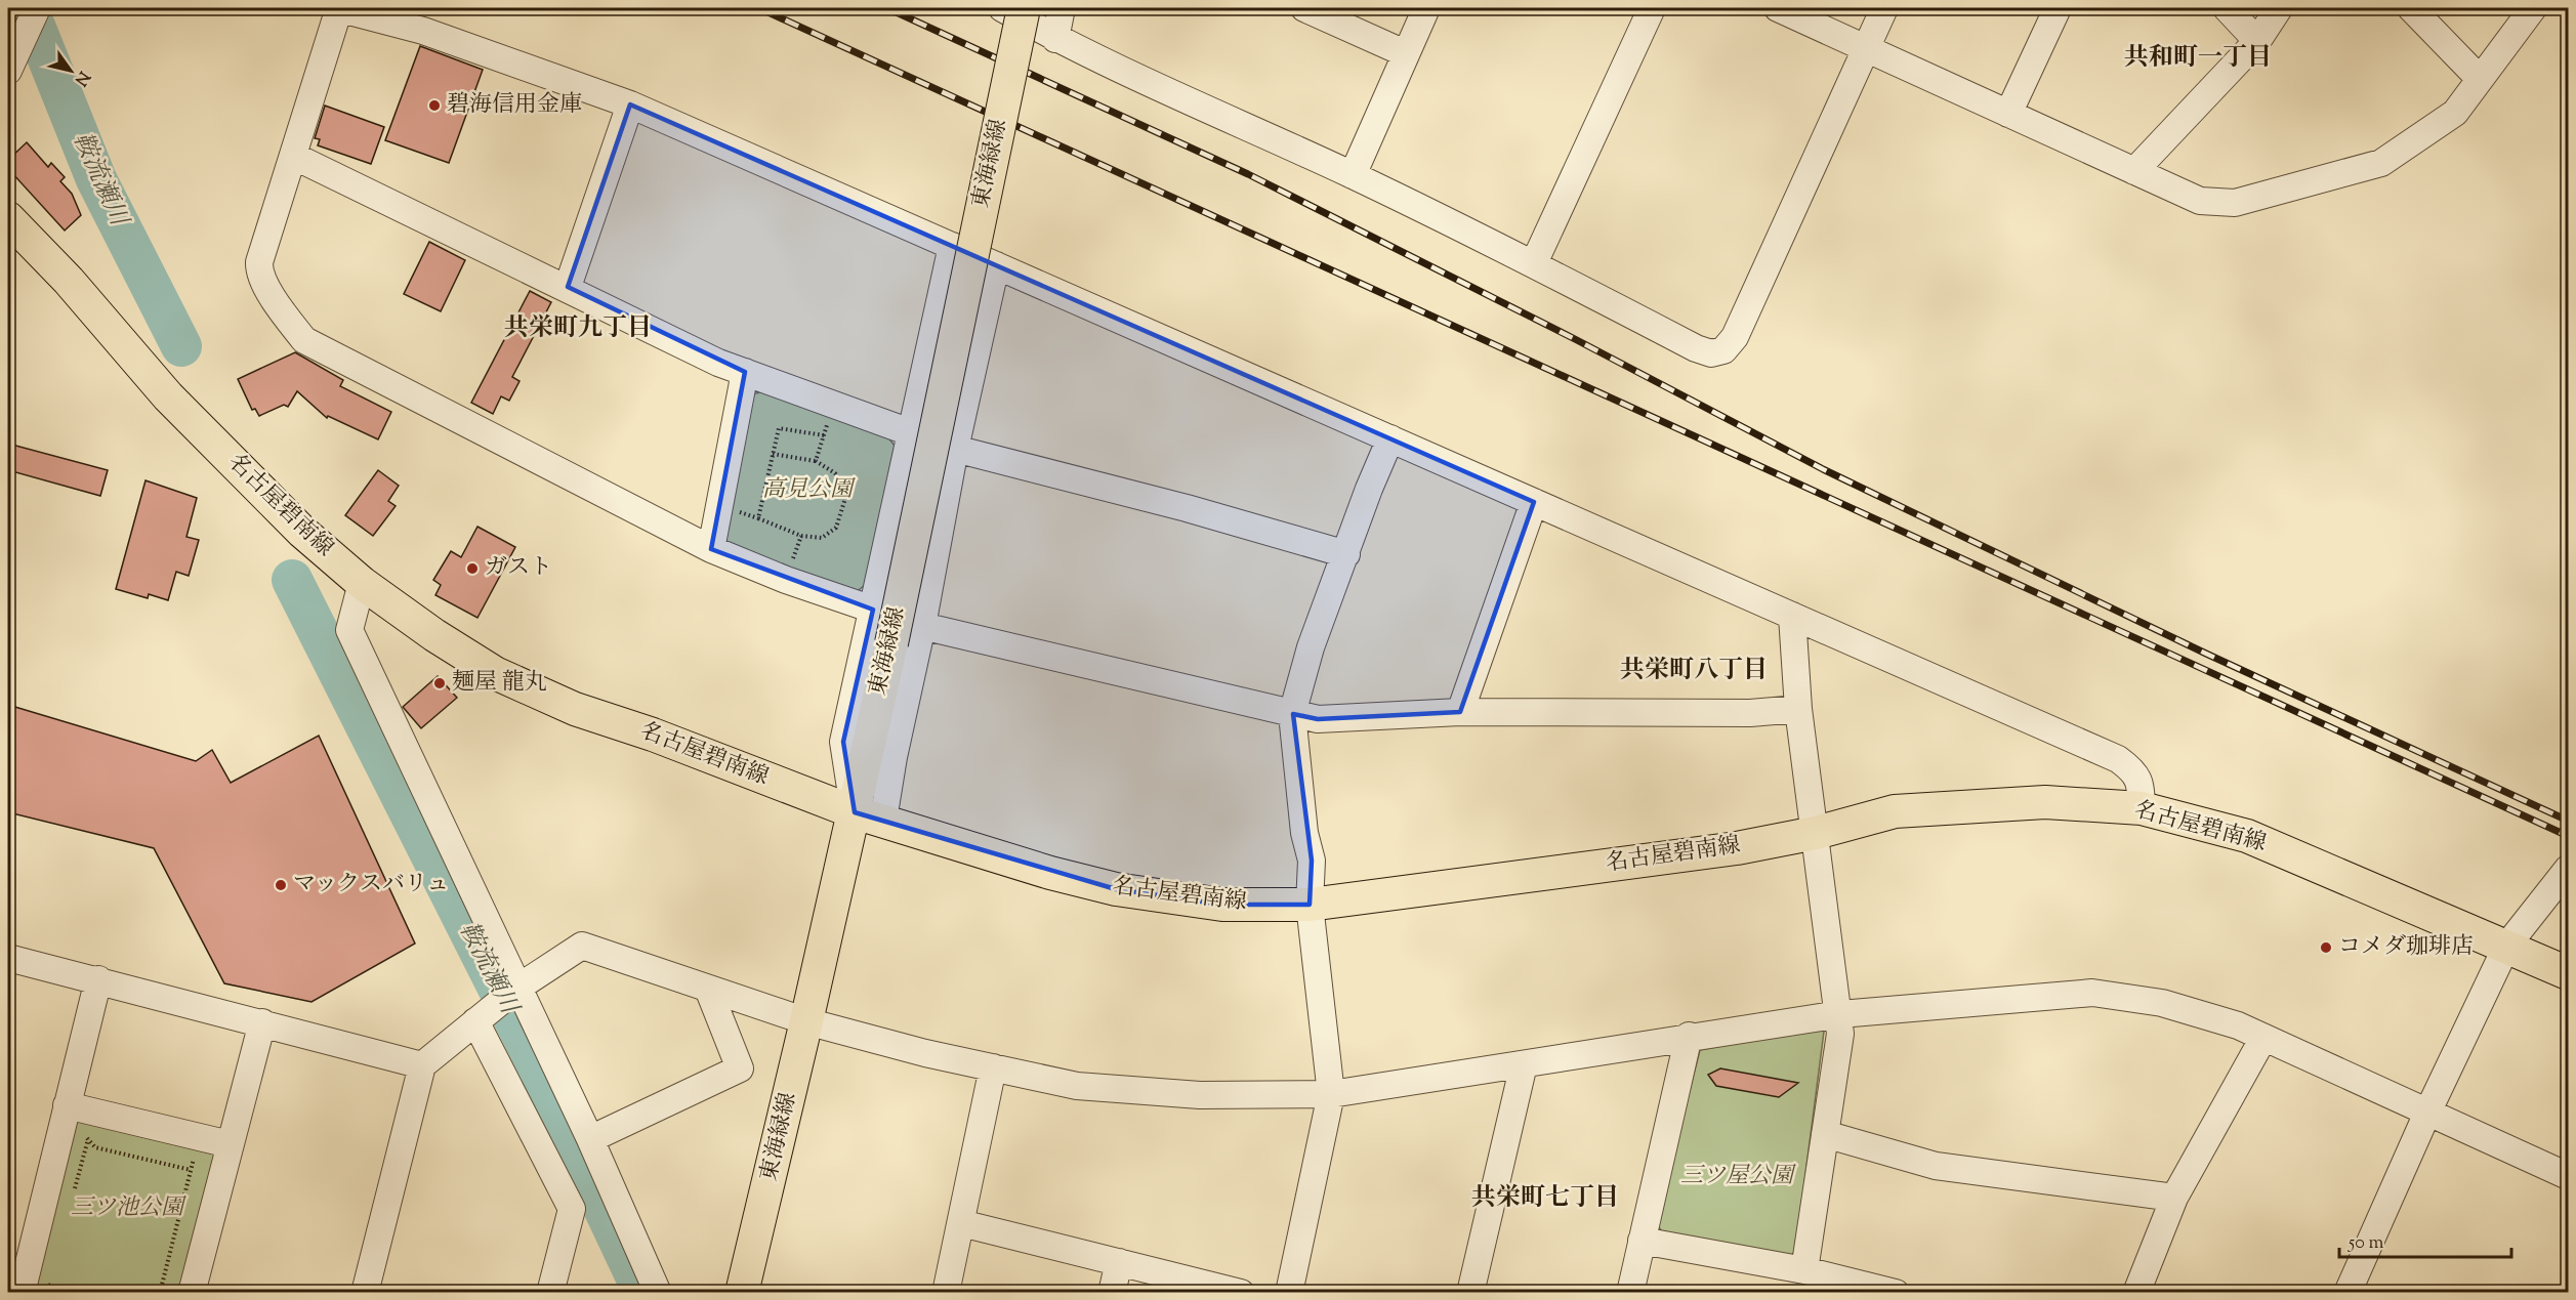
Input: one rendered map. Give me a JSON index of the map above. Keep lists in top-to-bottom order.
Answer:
{
  "streets": {
    "main road": ["東海緑線", "名古屋碧南線"]
  },
  "crossings": [
    ["東海緑線", "名古屋碧南線"]
  ],
  "districts": [
    "共和町一丁目",
    "共栄町九丁目",
    "共栄町八丁目",
    "共栄町七丁目"
  ],
  "water": ["鞍流瀬川"],
  "parks": ["高見公園", "三ツ屋公園", "三ツ池公園"],
  "places": [
    "碧海信用金庫",
    "ガスト",
    "麺屋 龍丸",
    "マックスバリュ",
    "コメダ珈琲店"
  ],
  "scale_bar": "50 m",
  "north": "bottom right"
}
